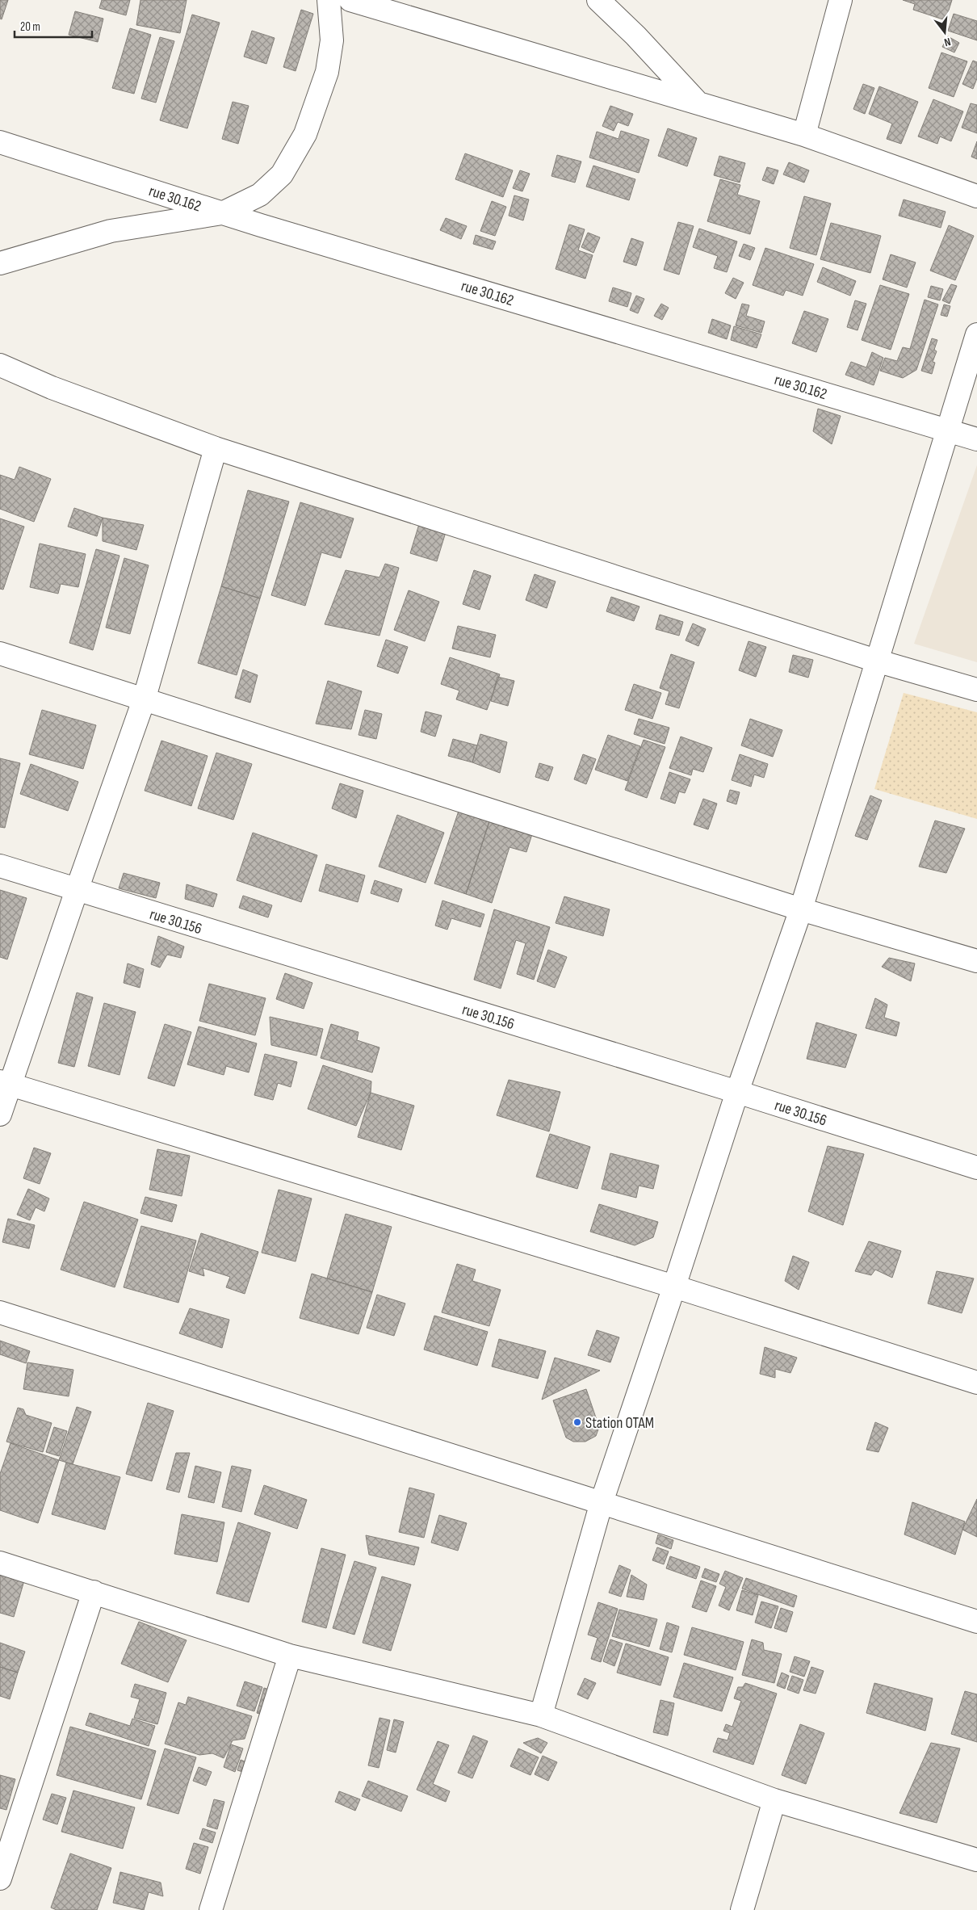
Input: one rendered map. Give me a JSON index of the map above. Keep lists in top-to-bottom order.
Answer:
{
  "streets": {
    "street": ["rue 30.162", "rue 30.156"]
  },
  "places": ["Station OTAM"],
  "scale_bar": "20 m",
  "north": "bottom"
}
